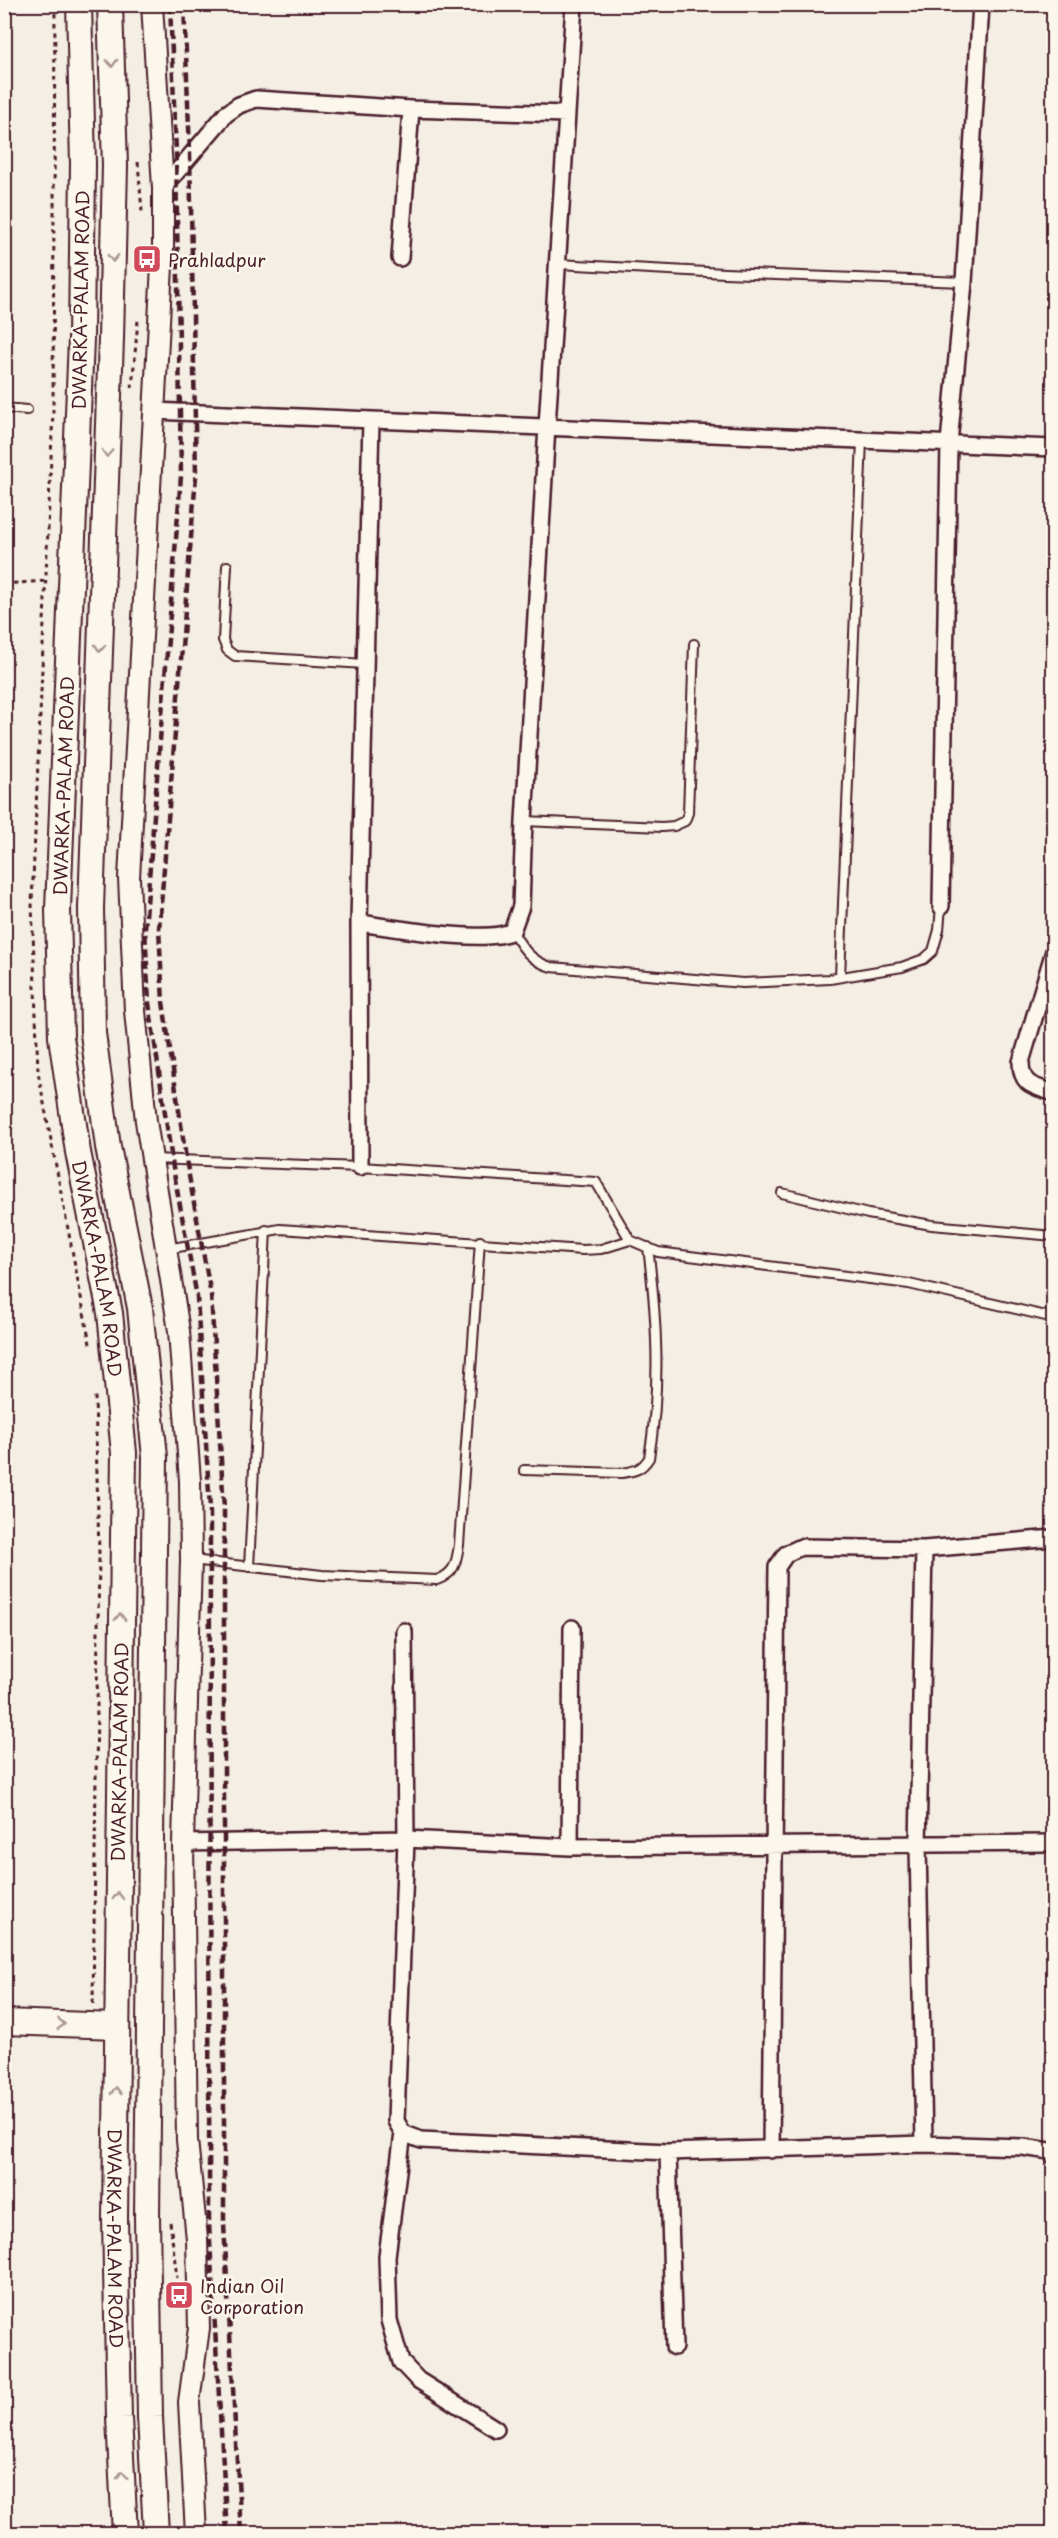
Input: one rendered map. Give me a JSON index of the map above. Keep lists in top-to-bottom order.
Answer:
{
  "streets": {
    "main road": ["DWARKA-PALAM ROAD"]
  },
  "places": {
    "bus stop": ["Prahladpur", "Indian Oil Corporation"]
  }
}
